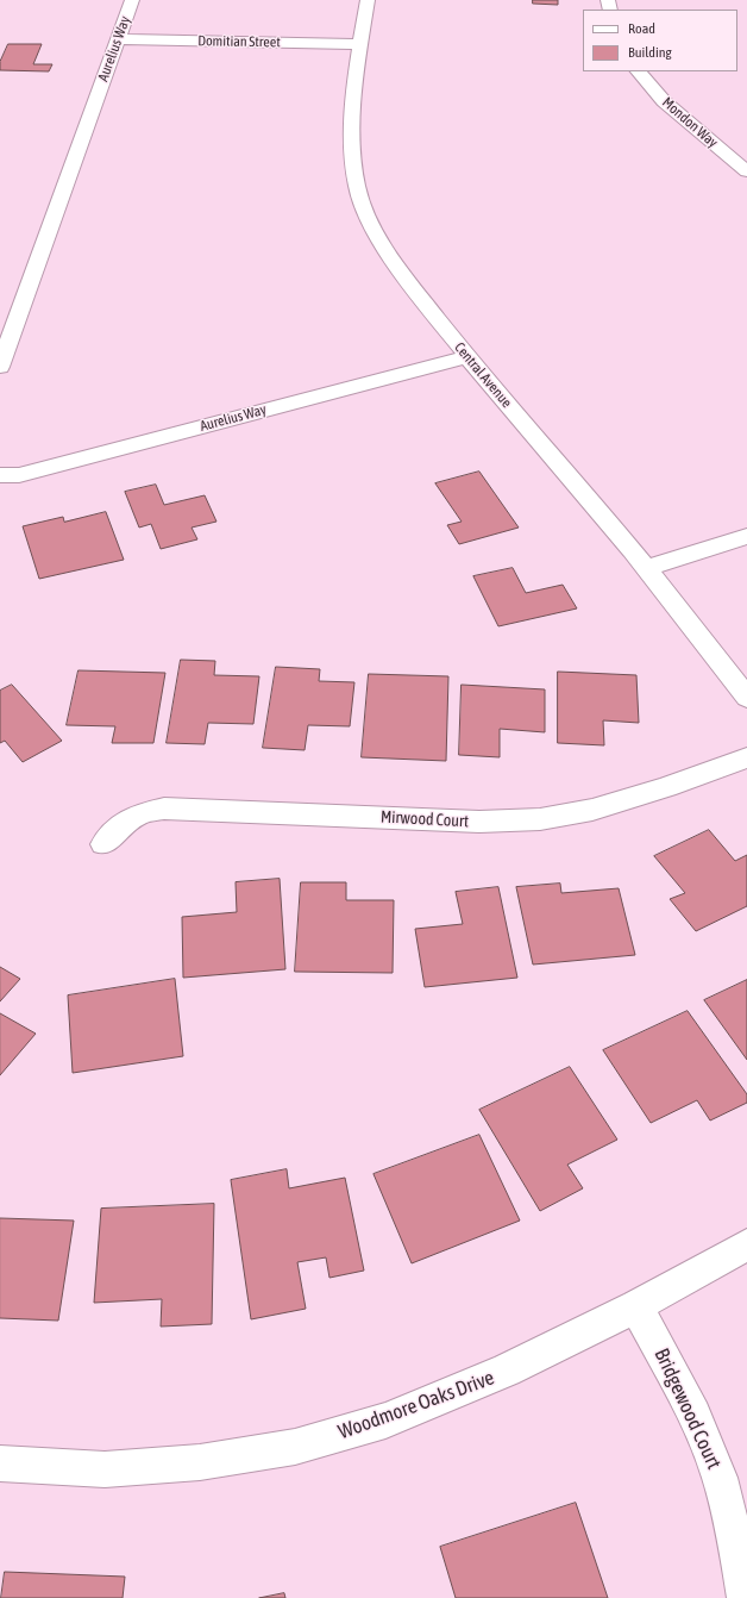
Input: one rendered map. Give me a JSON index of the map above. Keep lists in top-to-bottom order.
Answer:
{
  "streets": {
    "street": [
      "Domitian Street",
      "Aurelius Way",
      "Mondon Way",
      "Central Avenue",
      "Mirwood Court",
      "Woodmore Oaks Drive",
      "Bridgewood Court"
    ]
  },
  "crossings": [
    ["Domitian Street", "Aurelius Way"],
    ["Domitian Street", "Central Avenue"],
    ["Aurelius Way", "Central Avenue"],
    ["Woodmore Oaks Drive", "Bridgewood Court"]
  ],
  "legend": ["Road", "Building"]
}
